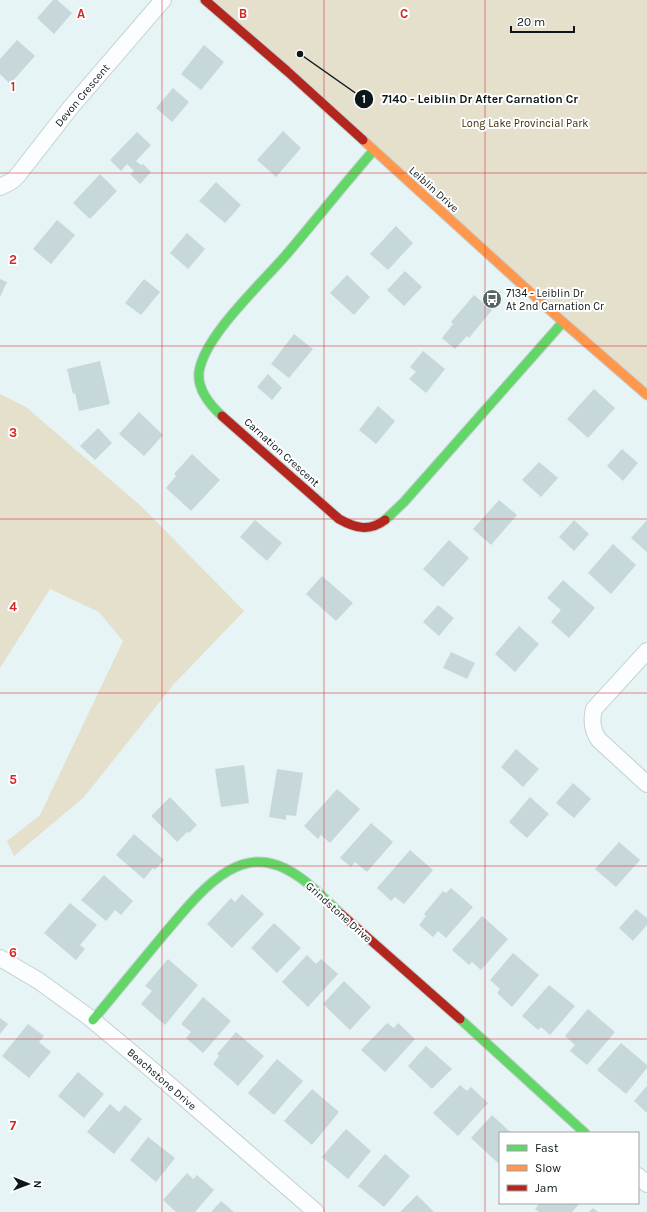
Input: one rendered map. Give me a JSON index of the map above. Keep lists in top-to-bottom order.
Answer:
{
  "streets": {
    "street": [
      "Devon Crescent",
      "Leiblin Drive",
      "Carnation Crescent",
      "Grindstone Drive",
      "Beachstone Drive"
    ]
  },
  "crossings": [
    ["Leiblin Drive", "Carnation Crescent"],
    ["Grindstone Drive", "Beachstone Drive"]
  ],
  "parks": ["Long Lake Provincial Park"],
  "places": {
    "other": ["7140 - Leiblin Dr After Carnation Cr"],
    "bus stop": ["7134 - Leiblin Dr At 2nd Carnation Cr"]
  },
  "legend": ["Fast", "Slow", "Jam"],
  "scale_bar": "20 m",
  "north": "right",
  "grid": {
    "columns": ["A", "B", "C"],
    "rows": [
      "1",
      "2",
      "3",
      "4",
      "5",
      "6",
      "7"
    ]
  }
}
